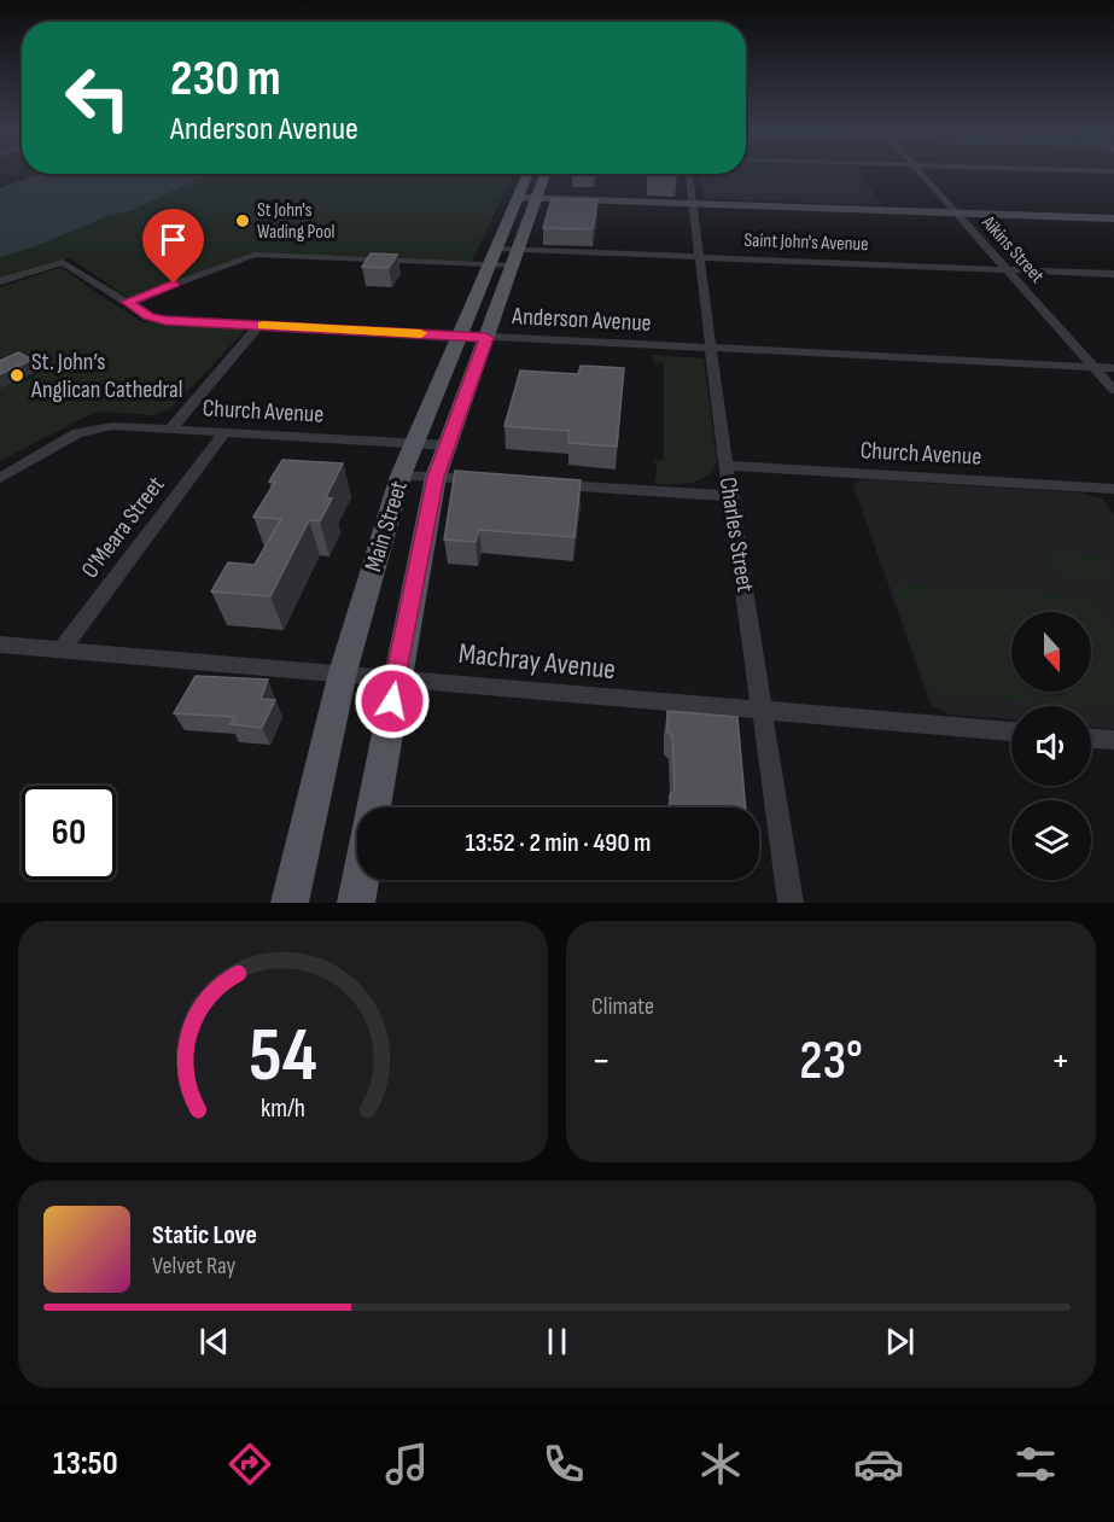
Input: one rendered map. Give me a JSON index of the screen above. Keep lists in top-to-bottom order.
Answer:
{
  "streets": {
    "main road": ["Main Street"],
    "street": [
      "Saint John's Avenue",
      "Aikins Street",
      "Anderson Avenue",
      "Church Avenue",
      "O'Meara Street",
      "Charles Street",
      "Machray Avenue"
    ]
  },
  "crossings": [
    ["Saint John's Avenue", "Aikins Street"],
    ["Saint John's Avenue", "Anderson Avenue"],
    ["Saint John's Avenue", "Main Street"],
    ["Saint John's Avenue", "Charles Street"],
    ["Aikins Street", "Anderson Avenue"],
    ["Anderson Avenue", "Main Street"],
    ["Anderson Avenue", "Charles Street"],
    ["Church Avenue", "Main Street"],
    ["Church Avenue", "O'Meara Street"],
    ["Church Avenue", "Charles Street"],
    ["Main Street", "Machray Avenue"],
    ["O'Meara Street", "Machray Avenue"],
    ["Charles Street", "Machray Avenue"]
  ],
  "places": ["St John's Wading Pool", "St. John’s Anglican Cathedral"],
  "north": "bottom",
  "page": {
    "turn": ["230 m", "Anderson Avenue"],
    "limit": "60",
    "trip": "13:52 · 2 min · 490 m",
    "tile": "Climate",
    "heat": ["−", "23°", "+"],
    "song": ["Static Love", "Velvet Ray"],
    "tabs": "13:50",
    "gauge": ["54", "km/h"]
  }
}
